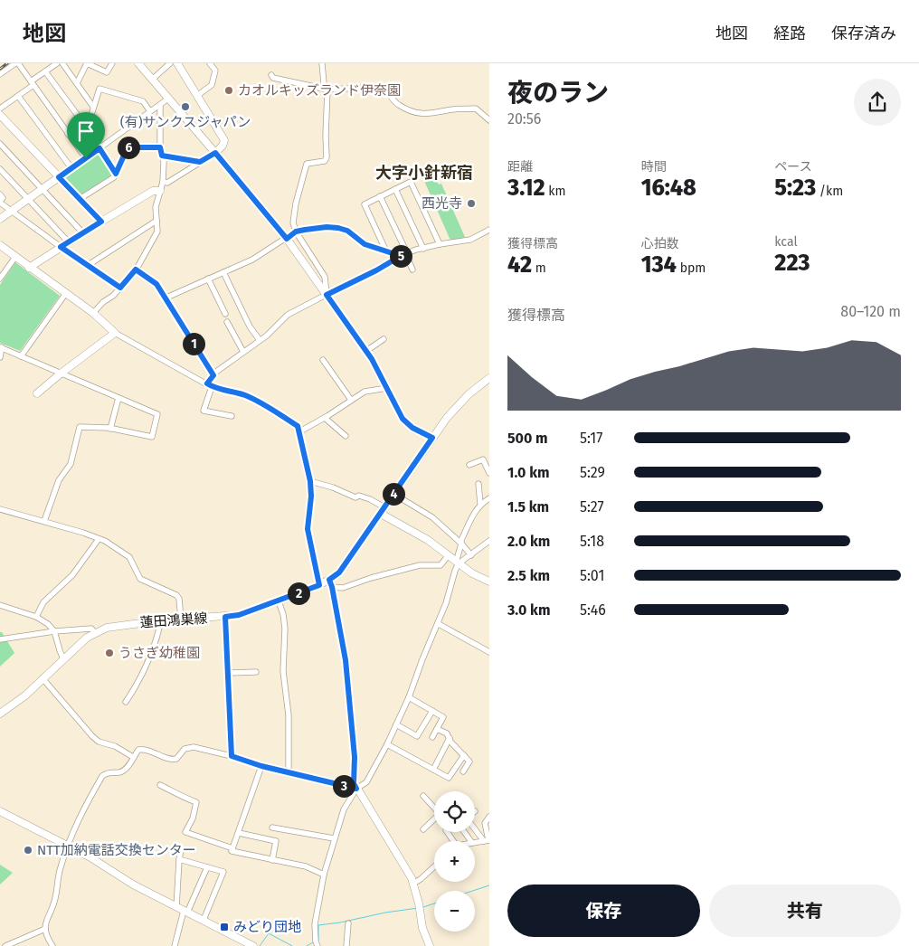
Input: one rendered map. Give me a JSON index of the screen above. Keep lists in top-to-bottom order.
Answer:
{
  "streets": {
    "street": ["蓮田鴻巣線"]
  },
  "districts": ["大字小針新宿"],
  "places": {
    "other": [
      "カオルキッズランド伊奈園",
      "(有)サンクスジャパン",
      "西光寺",
      "うさぎ幼稚園",
      "NTT加納電話交換センター"
    ],
    "transit": ["みどり団地"]
  },
  "page": {
    "header": "地図",
    "nav": ["地図", "経路", "保存済み"],
    "heading": ["夜のラン", "20:56"],
    "pins": [
      "6",
      "5",
      "1",
      "4",
      "2",
      "3"
    ],
    "stats": [
      ["距離", "3.12 km"],
      ["時間", "16:48"],
      ["ペース", "5:23 /km"],
      ["獲得標高", "42 m"],
      ["心拍数", "134 bpm"],
      ["kcal", "223"]
    ],
    "chart": ["獲得標高", "80–120 m"],
    "list": [
      {
        "name": "500 m",
        "note": "5:17"
      },
      {
        "name": "1.0 km",
        "note": "5:29"
      },
      {
        "name": "1.5 km",
        "note": "5:27"
      },
      {
        "name": "2.0 km",
        "note": "5:18"
      },
      {
        "name": "2.5 km",
        "note": "5:01"
      },
      {
        "name": "3.0 km",
        "note": "5:46"
      }
    ],
    "map_buttons": ["+", "−"],
    "buttons": ["保存", "共有"]
  }
}
